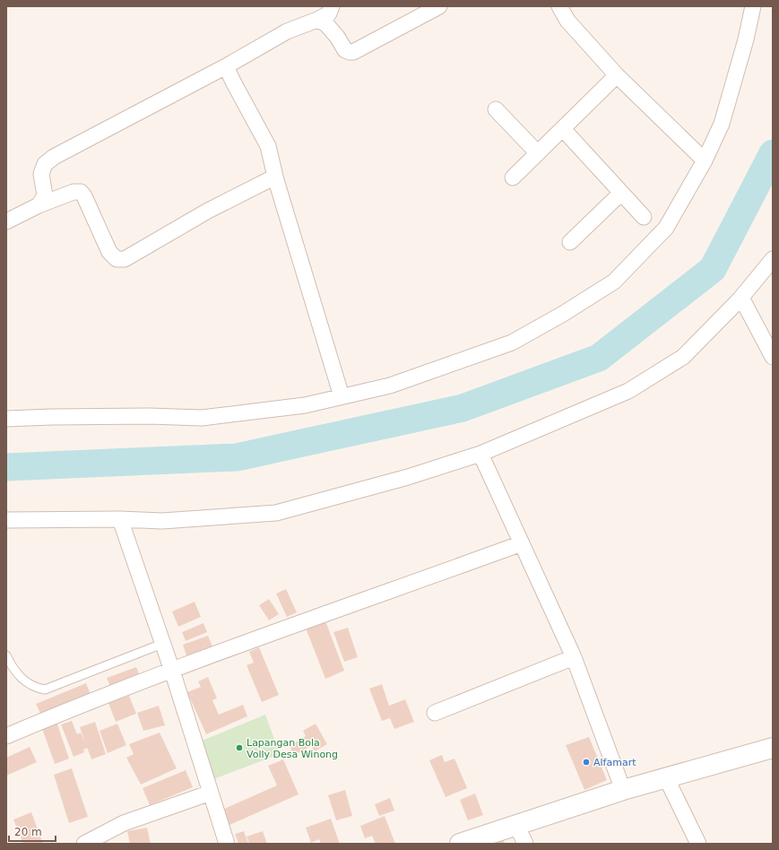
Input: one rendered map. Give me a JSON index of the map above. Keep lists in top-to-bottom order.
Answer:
{
  "places": ["Lapangan Bola Volly Desa Winong", "Alfamart"],
  "scale_bar": "20 m"
}
